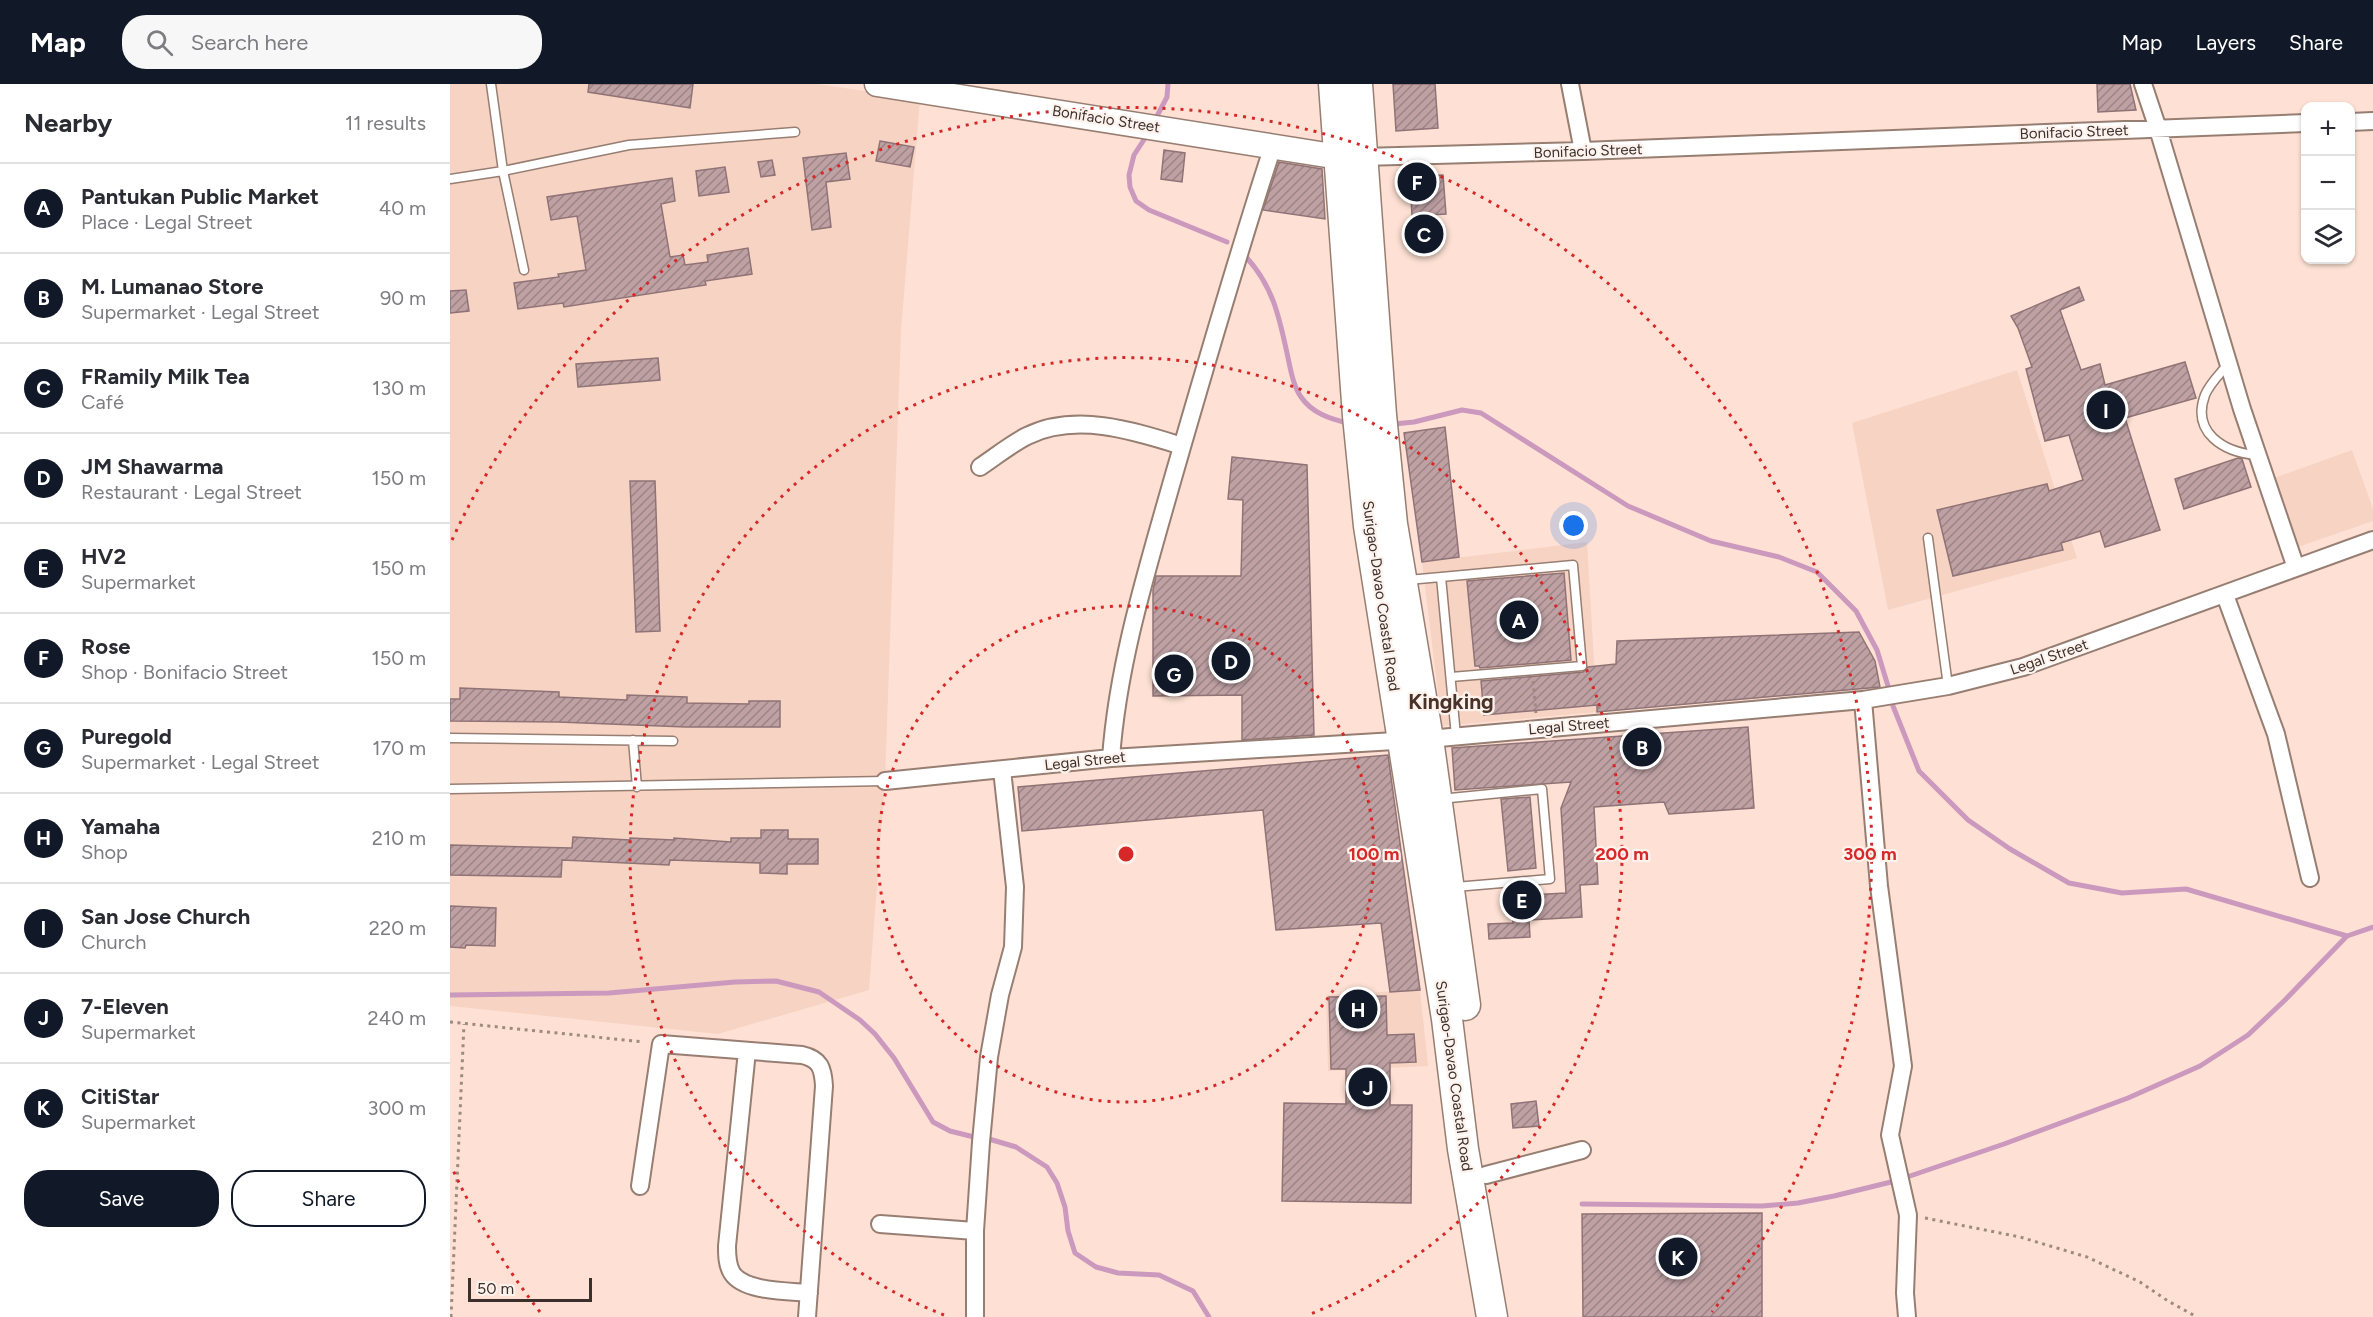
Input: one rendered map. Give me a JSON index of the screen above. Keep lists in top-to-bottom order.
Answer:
{
  "streets": {
    "highway": ["Surigao-Davao Coastal Road"],
    "street": ["Bonifacio Street", "Legal Street"]
  },
  "crossings": [
    ["Bonifacio Street", "Surigao-Davao Coastal Road"],
    ["Surigao-Davao Coastal Road", "Legal Street"]
  ],
  "districts": ["Kingking"],
  "scale_bar": "50 m",
  "page": {
    "header": "Map",
    "search": "Search here",
    "nav": ["Map", "Layers", "Share"],
    "heading": ["Nearby", "11 results"],
    "map_buttons": ["+", "−"],
    "pins": [
      "F",
      "C",
      "I",
      "A",
      "D",
      "G",
      "B",
      "E",
      "H",
      "J",
      "K"
    ],
    "list": [
      {
        "mark": "A",
        "name": "Pantukan Public Market",
        "note": "Place · Legal Street",
        "value": "40 m"
      },
      {
        "mark": "B",
        "name": "M. Lumanao Store",
        "note": "Supermarket · Legal Street",
        "value": "90 m"
      },
      {
        "mark": "C",
        "name": "FRamily Milk Tea",
        "note": "Café",
        "value": "130 m"
      },
      {
        "mark": "D",
        "name": "JM Shawarma",
        "note": "Restaurant · Legal Street",
        "value": "150 m"
      },
      {
        "mark": "E",
        "name": "HV2",
        "note": "Supermarket",
        "value": "150 m"
      },
      {
        "mark": "F",
        "name": "Rose",
        "note": "Shop · Bonifacio Street",
        "value": "150 m"
      },
      {
        "mark": "G",
        "name": "Puregold",
        "note": "Supermarket · Legal Street",
        "value": "170 m"
      },
      {
        "mark": "H",
        "name": "Yamaha",
        "note": "Shop",
        "value": "210 m"
      },
      {
        "mark": "I",
        "name": "San Jose Church",
        "note": "Church",
        "value": "220 m"
      },
      {
        "mark": "J",
        "name": "7-Eleven",
        "note": "Supermarket",
        "value": "240 m"
      },
      {
        "mark": "K",
        "name": "CitiStar",
        "note": "Supermarket",
        "value": "300 m"
      }
    ],
    "buttons": ["Save", "Share"],
    "scale": "50 m"
  },
  "rings": ["100 m", "200 m", "300 m"]
}
